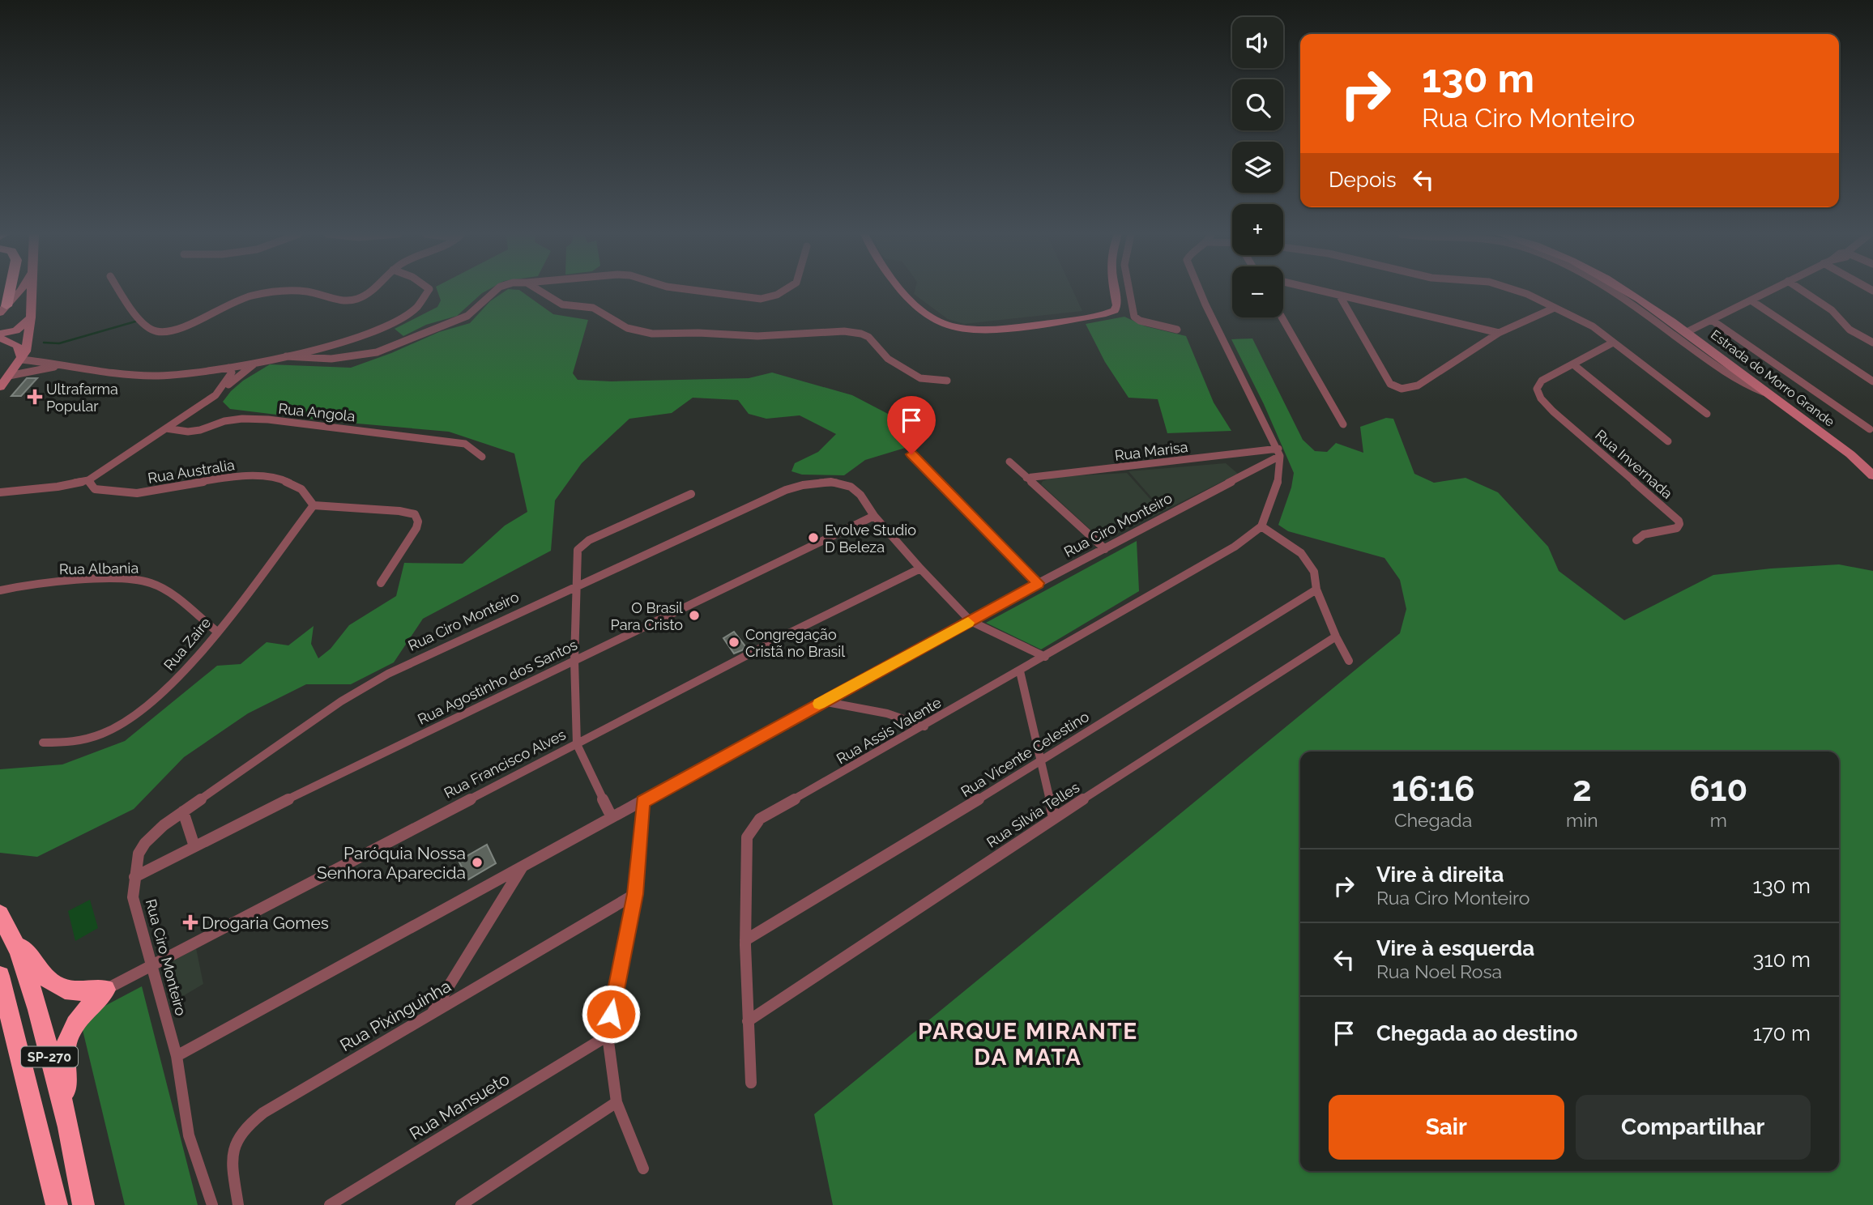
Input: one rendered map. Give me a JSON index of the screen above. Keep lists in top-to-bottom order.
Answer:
{
  "streets": {
    "highway": ["SP-270"],
    "street": [
      "Estrada do Morro Grande",
      "Rua Angola",
      "Rua Marisa",
      "Rua Invernada",
      "Rua Australia",
      "Rua Ciro Monteiro",
      "Rua Albania",
      "Rua Zaire",
      "Rua Agostinho dos Santos",
      "Rua Assis Valente",
      "Rua Vicente Celestino",
      "Rua Francisco Alves",
      "Rua Silvia Telles",
      "Rua Pixinguinha",
      "Rua Mansueto"
    ]
  },
  "crossings": [
    ["Rua Marisa", "Rua Ciro Monteiro"],
    ["Rua Australia", "Rua Zaire"],
    ["Rua Ciro Monteiro", "Rua Agostinho dos Santos"],
    ["Rua Ciro Monteiro", "Rua Francisco Alves"],
    ["Rua Albania", "Rua Zaire"],
    ["Rua Assis Valente", "Rua Vicente Celestino"],
    ["Rua Assis Valente", "Rua Silvia Telles"]
  ],
  "districts": ["PARQUE MIRANTE DA MATA"],
  "places": {
    "health": ["Ultrafarma Popular", "Drogaria Gomes"],
    "other": [
      "Evolve Studio D Beleza",
      "O Brasil Para Cristo",
      "Congregação Cristã no Brasil",
      "Paróquia Nossa Senhora Aparecida"
    ]
  },
  "page": {
    "map_buttons": ["+", "−"],
    "turn": ["130 m", "Rua Ciro Monteiro"],
    "then": "Depois",
    "eta": [
      "16:16",
      "Chegada",
      "2",
      "min",
      "610",
      "m"
    ],
    "list": [
      {
        "name": "Vire à direita",
        "note": "Rua Ciro Monteiro",
        "value": "130 m"
      },
      {
        "name": "Vire à esquerda",
        "note": "Rua Noel Rosa",
        "value": "310 m"
      },
      {
        "name": "Chegada ao destino",
        "value": "170 m"
      }
    ],
    "buttons": ["Sair", "Compartilhar"]
  }
}
